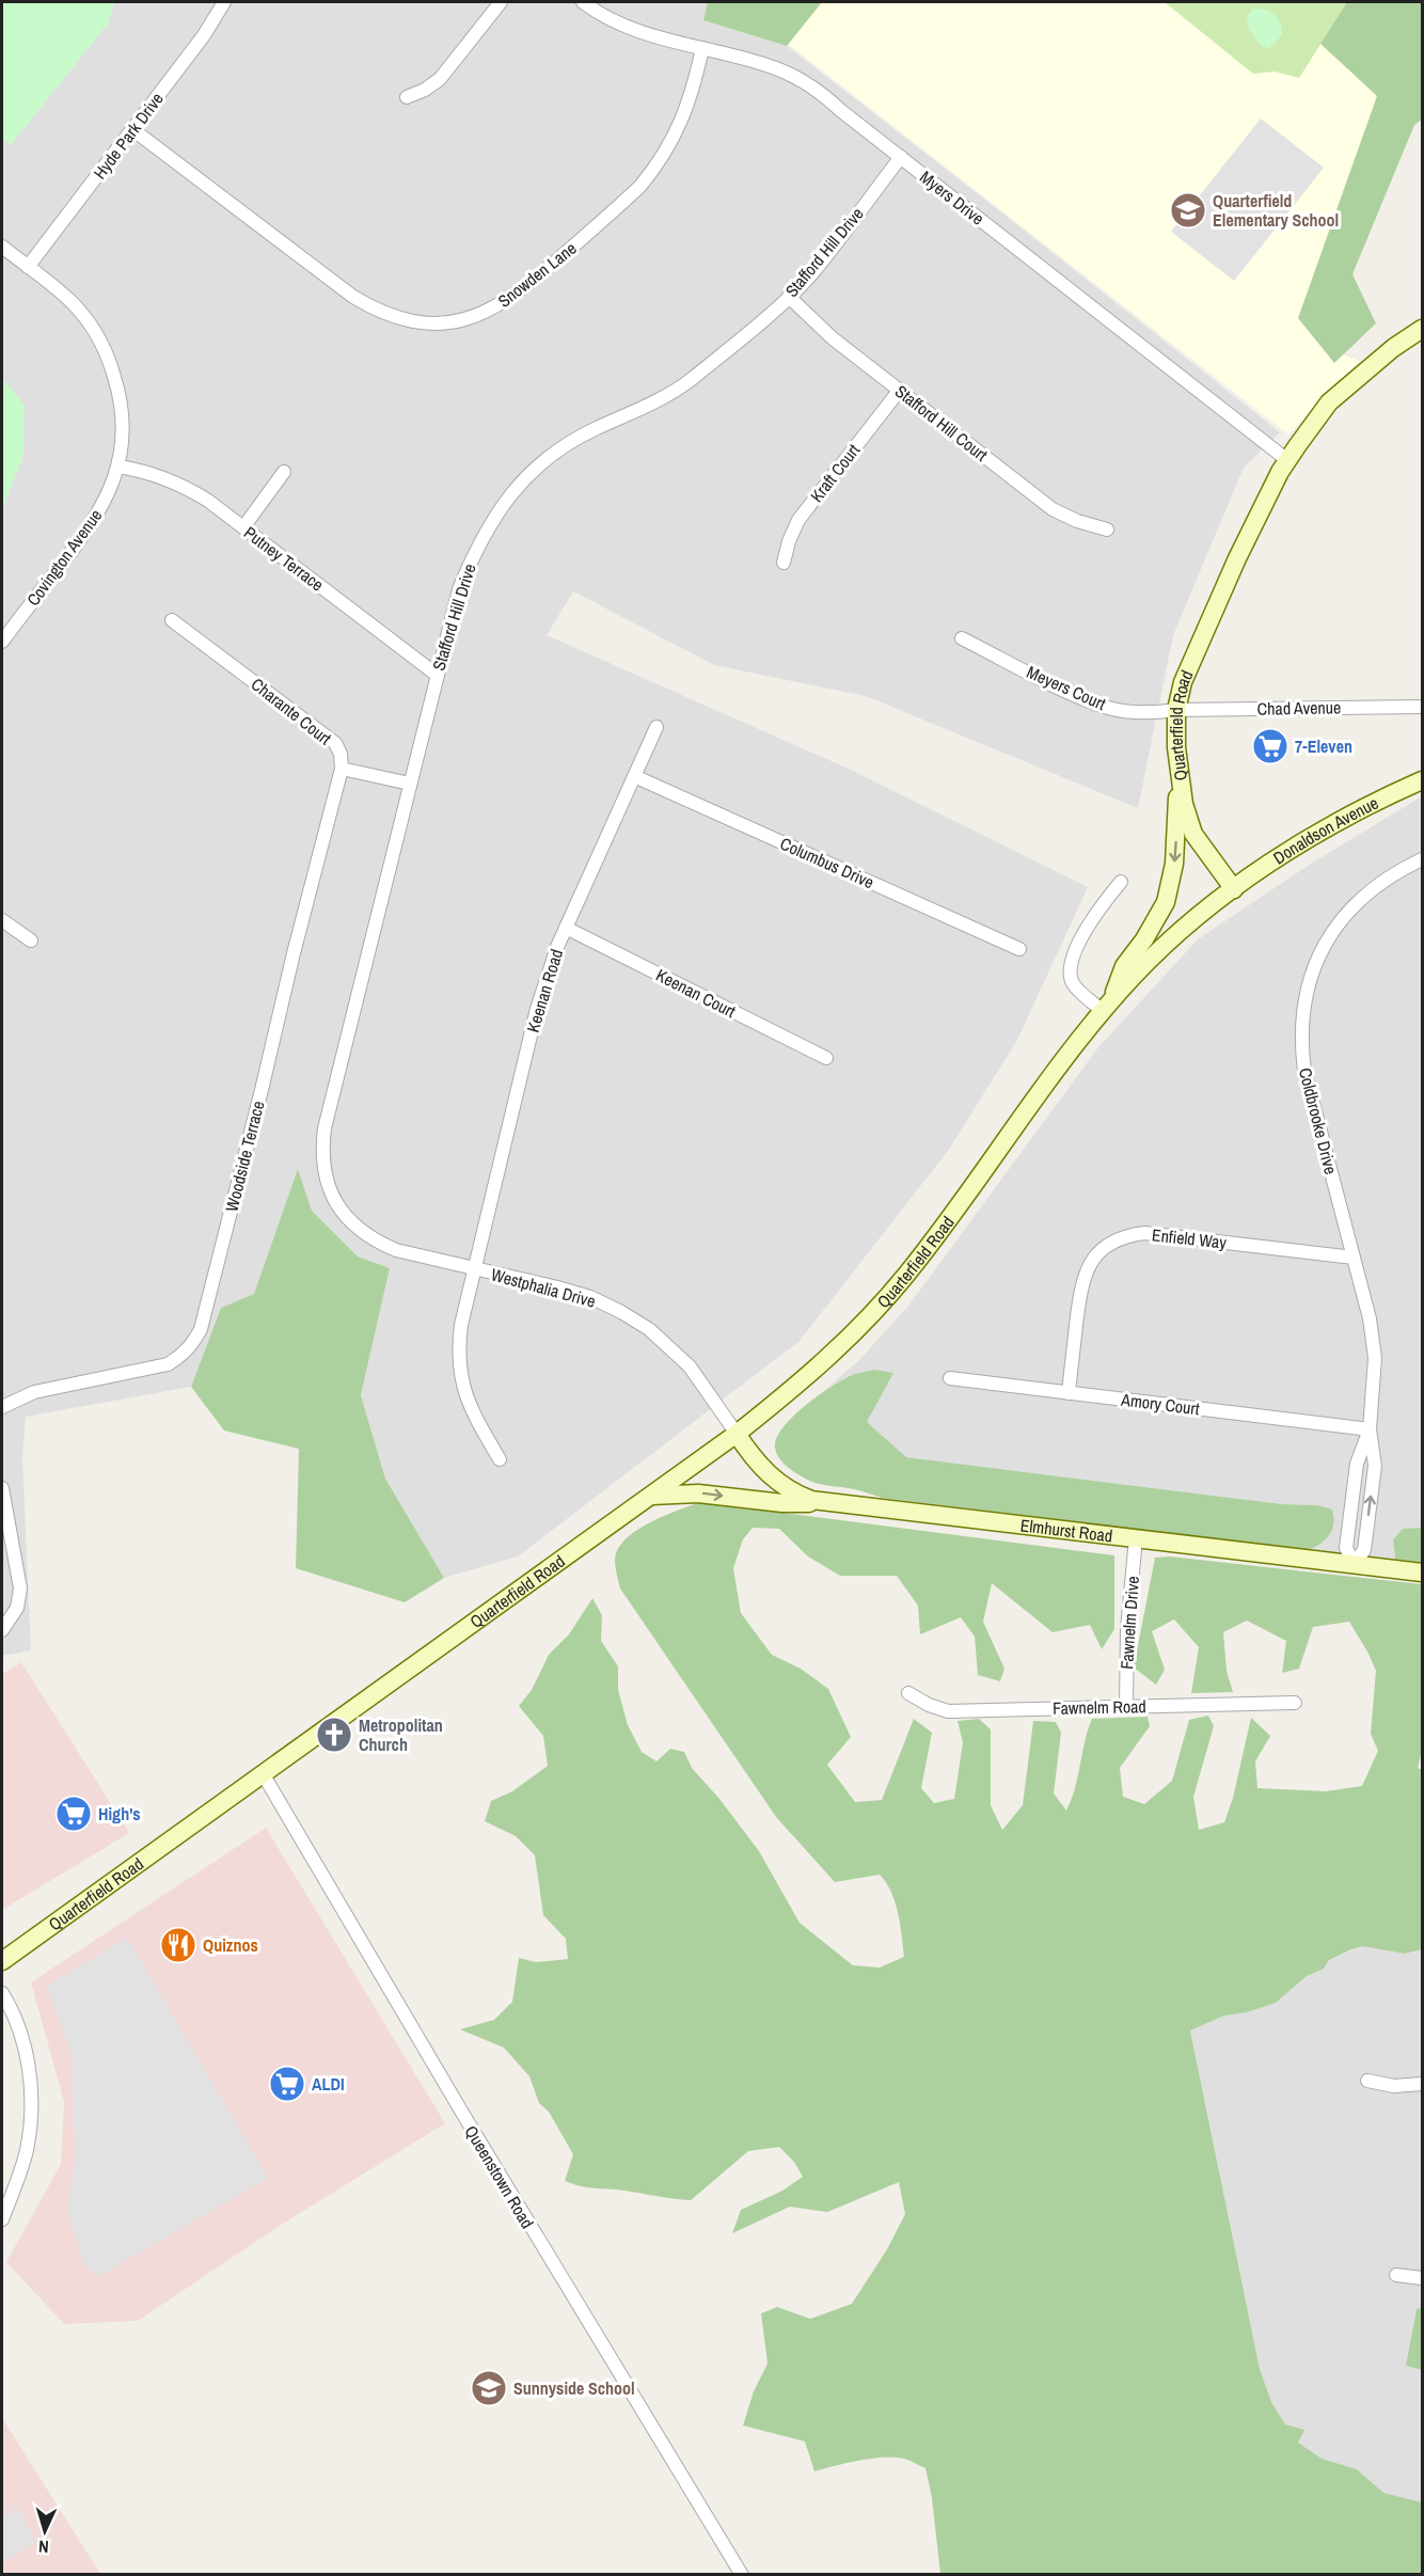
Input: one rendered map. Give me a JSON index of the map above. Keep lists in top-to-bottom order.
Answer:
{
  "streets": {
    "main road": ["Quarterfield Road", "Donaldson Avenue", "Elmhurst Road"],
    "street": [
      "Hyde Park Drive",
      "Myers Drive",
      "Stafford Hill Drive",
      "Snowden Lane",
      "Stafford Hill Court",
      "Kraft Court",
      "Covington Avenue",
      "Putney Terrace",
      "Meyers Court",
      "Chad Avenue",
      "Charante Court",
      "Columbus Drive",
      "Keenan Road",
      "Keenan Court",
      "Coldbrooke Drive",
      "Woodside Terrace",
      "Enfield Way",
      "Westphalia Drive",
      "Amory Court",
      "Fawnelm Drive",
      "Fawnelm Road",
      "Queenstown Road"
    ]
  },
  "crossings": [
    ["Hyde Park Drive", "Snowden Lane"],
    ["Hyde Park Drive", "Covington Avenue"],
    ["Myers Drive", "Stafford Hill Drive"],
    ["Myers Drive", "Snowden Lane"],
    ["Myers Drive", "Quarterfield Road"],
    ["Stafford Hill Drive", "Stafford Hill Court"],
    ["Stafford Hill Drive", "Putney Terrace"],
    ["Stafford Hill Drive", "Westphalia Drive"],
    ["Stafford Hill Court", "Kraft Court"],
    ["Covington Avenue", "Putney Terrace"],
    ["Meyers Court", "Chad Avenue"],
    ["Meyers Court", "Quarterfield Road"],
    ["Chad Avenue", "Quarterfield Road"],
    ["Charante Court", "Woodside Terrace"],
    ["Quarterfield Road", "Donaldson Avenue"],
    ["Quarterfield Road", "Westphalia Drive"],
    ["Quarterfield Road", "Elmhurst Road"],
    ["Quarterfield Road", "Queenstown Road"],
    ["Columbus Drive", "Keenan Road"],
    ["Keenan Road", "Keenan Court"],
    ["Keenan Road", "Westphalia Drive"],
    ["Coldbrooke Drive", "Enfield Way"],
    ["Coldbrooke Drive", "Amory Court"],
    ["Coldbrooke Drive", "Elmhurst Road"],
    ["Enfield Way", "Amory Court"],
    ["Westphalia Drive", "Elmhurst Road"],
    ["Elmhurst Road", "Fawnelm Drive"],
    ["Fawnelm Drive", "Fawnelm Road"]
  ],
  "places": {
    "school or university": ["Quarterfield Elementary School", "Sunnyside School"],
    "supermarket": ["7-Eleven", "High's", "ALDI"],
    "church": ["Metropolitan Church"],
    "restaurant": ["Quiznos"]
  },
  "north": "bottom"
}
